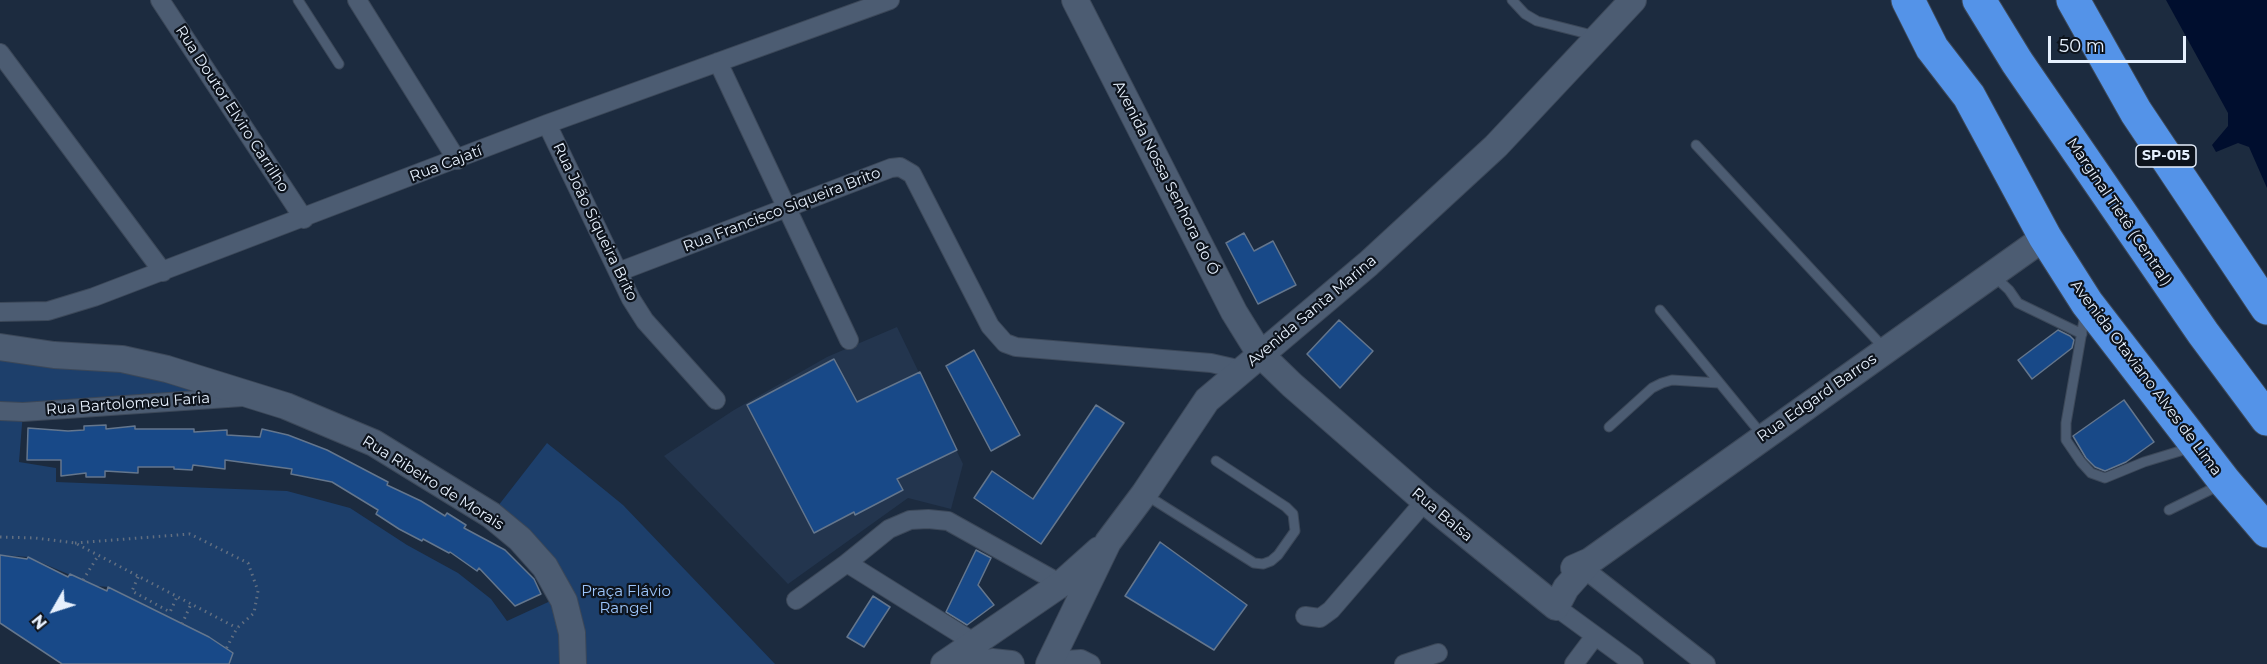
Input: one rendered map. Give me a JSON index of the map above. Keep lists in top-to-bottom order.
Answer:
{
  "streets": {
    "highway": ["SP-015", "Marginal Tietê (Central)", "Avenida Otaviano Alves de Lima"],
    "main road": [
      "Avenida Nossa Senhora do Ó",
      "Avenida Santa Marina",
      "Rua Edgard Barros",
      "Rua Ribeiro de Morais",
      "Rua Balsa"
    ],
    "street": [
      "Rua Doutor Elviro Carrilho",
      "Rua Cajatí",
      "Rua Francisco Siqueira Brito",
      "Rua João Siqueira Brito",
      "Rua Bartolomeu Faria"
    ]
  },
  "crossings": [
    ["Rua Doutor Elviro Carrilho", "Rua Cajatí"],
    ["Rua Cajatí", "Rua João Siqueira Brito"],
    ["Avenida Nossa Senhora do Ó", "Rua Francisco Siqueira Brito"],
    ["Avenida Nossa Senhora do Ó", "Avenida Santa Marina"],
    ["Avenida Nossa Senhora do Ó", "Rua Balsa"],
    ["Rua Francisco Siqueira Brito", "Rua João Siqueira Brito"],
    ["Rua Francisco Siqueira Brito", "Avenida Santa Marina"],
    ["Rua Francisco Siqueira Brito", "Rua Balsa"],
    ["Avenida Santa Marina", "Rua Balsa"],
    ["Avenida Otaviano Alves de Lima", "Rua Edgard Barros"],
    ["Rua Edgard Barros", "Rua Balsa"],
    ["Rua Bartolomeu Faria", "Rua Ribeiro de Morais"]
  ],
  "parks": ["Praça Flávio Rangel"],
  "scale_bar": "50 m",
  "north": "bottom left"
}
